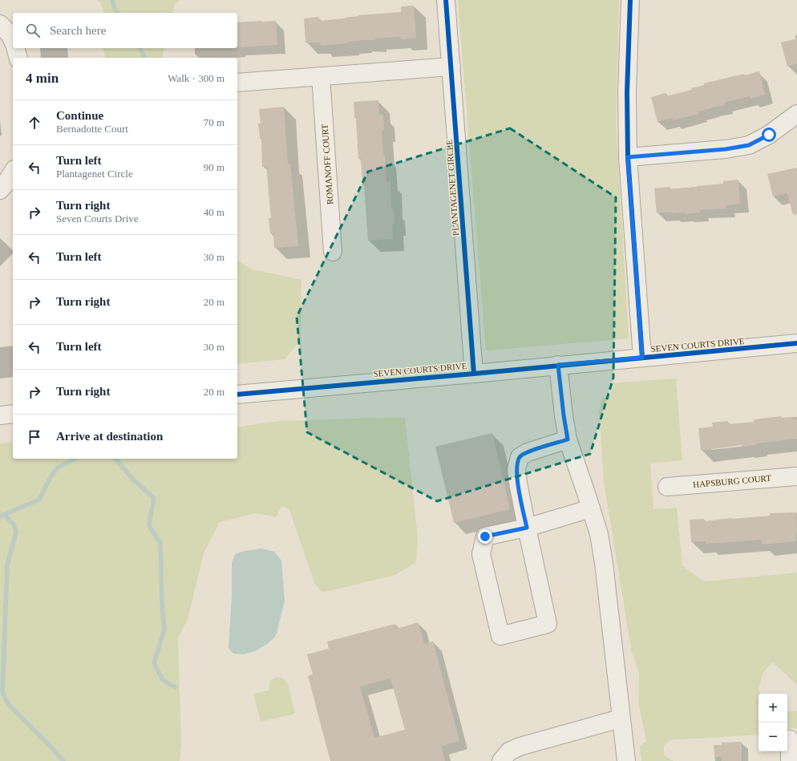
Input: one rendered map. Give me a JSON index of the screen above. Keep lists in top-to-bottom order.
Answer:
{
  "streets": {
    "street": [
      "ROMANOFF COURT",
      "PLANTAGENET CIRCLE",
      "SEVEN COURTS DRIVE",
      "HAPSBURG COURT"
    ]
  },
  "crossings": [
    ["PLANTAGENET CIRCLE", "SEVEN COURTS DRIVE"]
  ],
  "page": {
    "search": "Search here",
    "heading": ["4 min", "Walk · 300 m"],
    "list": [
      ["Continue", "Bernadotte Court", "70 m"],
      ["Turn left", "Plantagenet Circle", "90 m"],
      ["Turn right", "Seven Courts Drive", "40 m"],
      ["Turn left", "30 m"],
      ["Turn right", "20 m"],
      ["Turn left", "30 m"],
      ["Turn right", "20 m"],
      "Arrive at destination"
    ],
    "map_buttons": ["+", "−"]
  }
}
